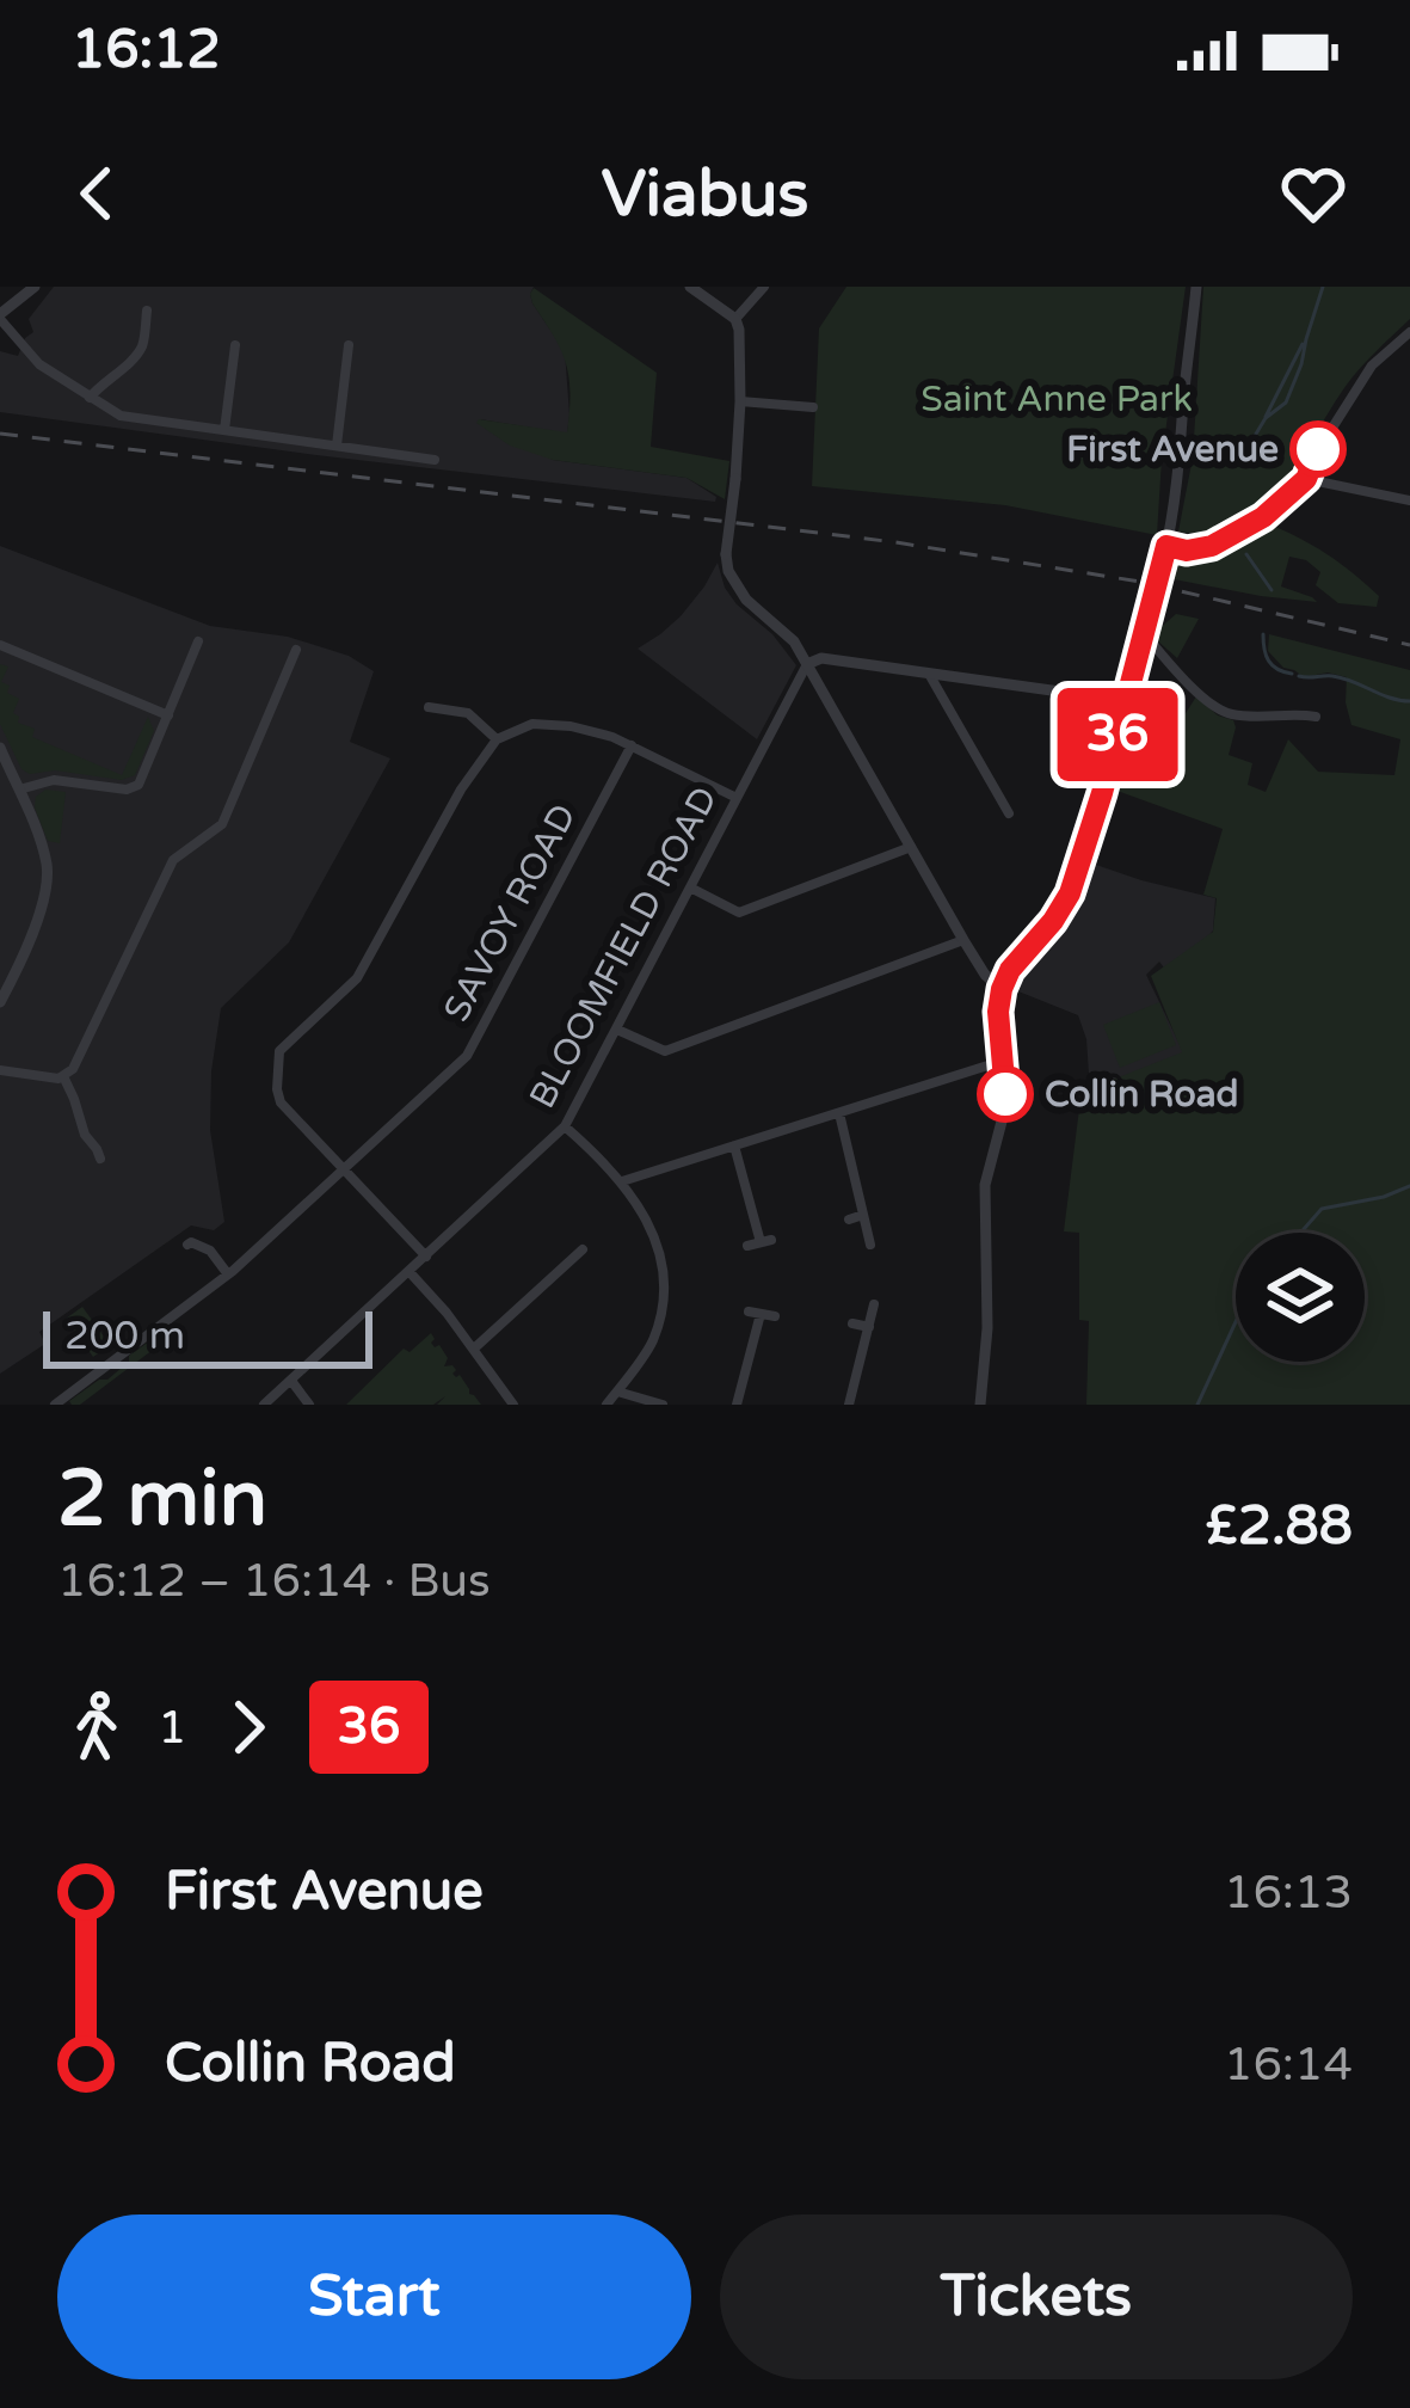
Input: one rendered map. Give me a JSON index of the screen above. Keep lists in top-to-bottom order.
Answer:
{
  "streets": {
    "street": ["SAVOY ROAD", "BLOOMFIELD ROAD"]
  },
  "parks": ["Saint Anne Park"],
  "places": ["First Avenue", "Collin Road"],
  "lines": ["bus line 36"],
  "scale_bar": "200 m",
  "page": {
    "status": "16:12",
    "header": "Viabus",
    "on_map": "36",
    "scale": "200 m",
    "heading": ["2 min", "16:12 – 16:14 · Bus", "£2.88"],
    "legs": ["1", "36"],
    "list": [
      {
        "name": "First Avenue",
        "value": "16:13"
      },
      {
        "name": "Collin Road",
        "value": "16:14"
      }
    ],
    "buttons": ["Start", "Tickets"]
  }
}
